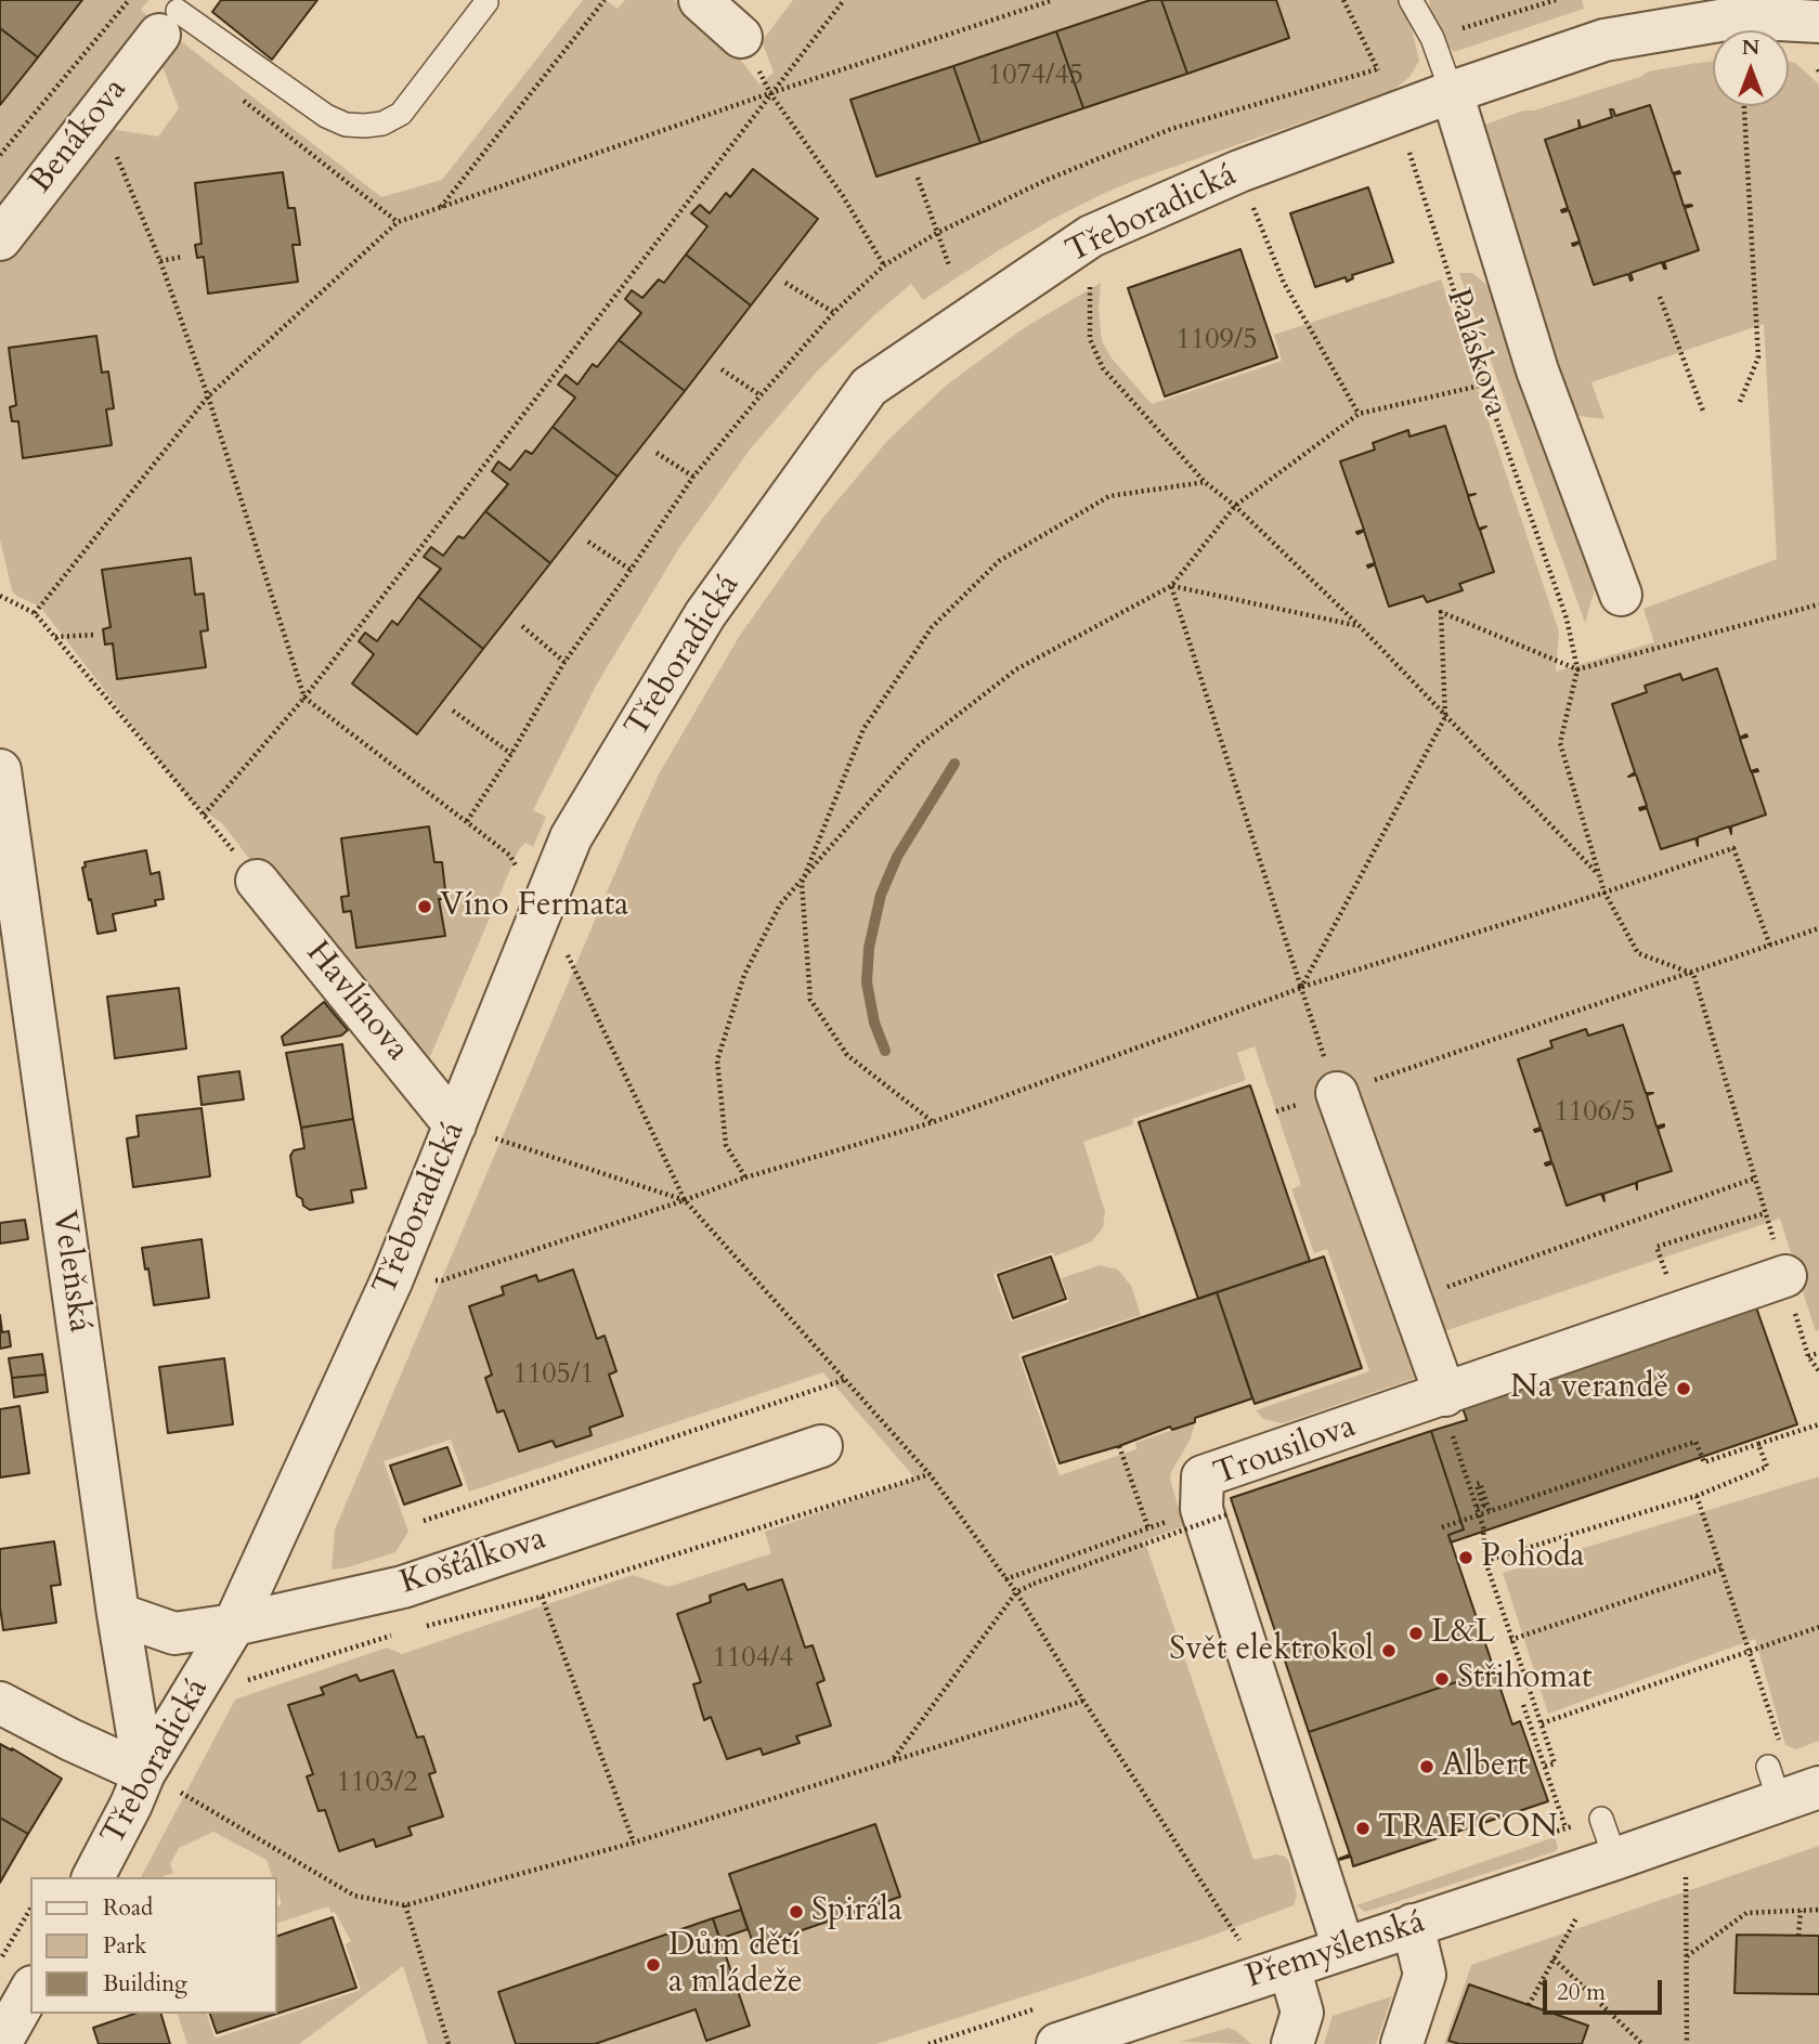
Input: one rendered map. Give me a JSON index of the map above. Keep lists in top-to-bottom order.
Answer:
{
  "streets": {
    "street": [
      "Benákova",
      "Třeboradická",
      "Paláskova",
      "Havlínova",
      "Veleňská",
      "Trousilova",
      "Košťálkova",
      "Přemyšlenská"
    ]
  },
  "crossings": [
    ["Třeboradická", "Paláskova"],
    ["Třeboradická", "Havlínova"],
    ["Třeboradická", "Veleňská"],
    ["Třeboradická", "Košťálkova"],
    ["Veleňská", "Košťálkova"],
    ["Trousilova", "Přemyšlenská"]
  ],
  "places": [
    "Víno Fermata",
    "Na verandě",
    "Pohoda",
    "L&L",
    "Svět elektrokol",
    "Střihomat",
    "Albert",
    "TRAFICON",
    "Spirála",
    "Dům dětí a mládeže"
  ],
  "house_numbers": [
    "1074/45",
    "1109/5",
    "1106/5",
    "1105/1",
    "1104/4",
    "1103/2"
  ],
  "legend": ["Road", "Park", "Building"],
  "scale_bar": "20 m",
  "north": "top"
}
